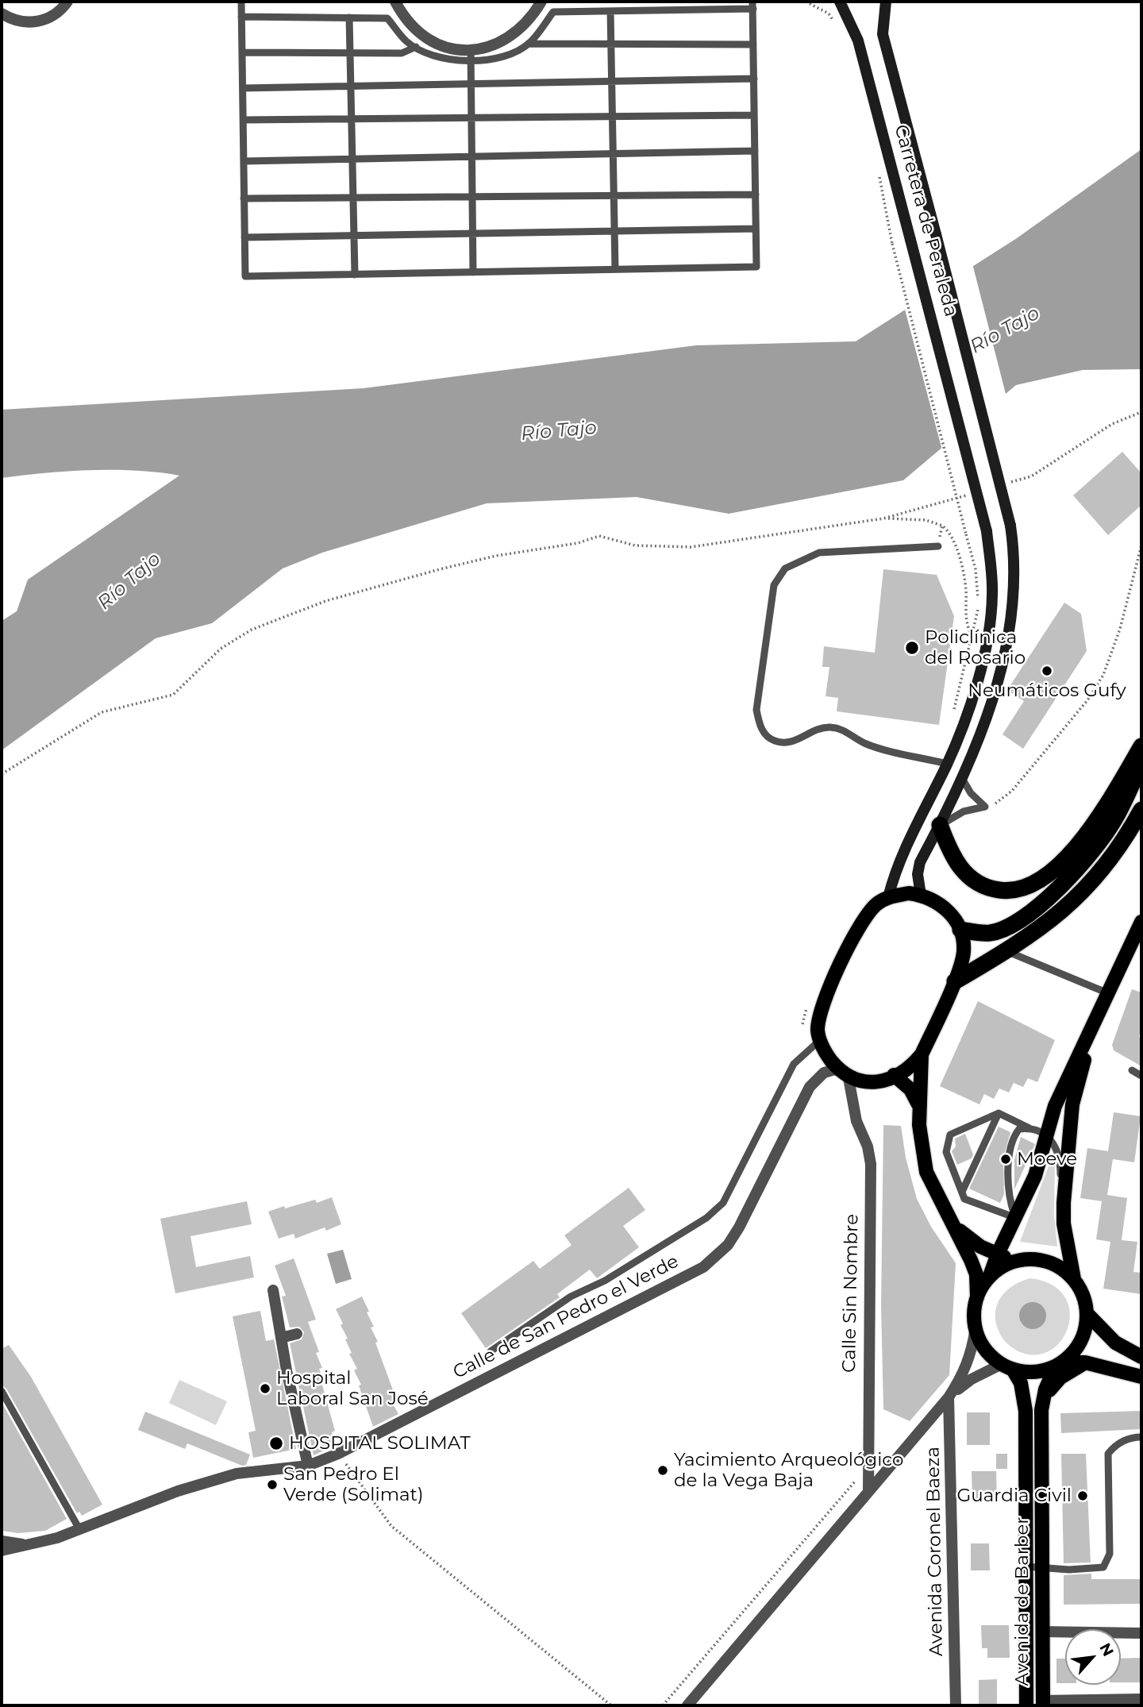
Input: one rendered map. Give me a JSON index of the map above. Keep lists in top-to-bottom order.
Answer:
{
  "streets": {
    "main road": ["Carretera de Peraleda", "Avenida de Barber"],
    "street": ["Calle Sin Nombre", "Calle de San Pedro el Verde", "Avenida Coronel Baeza"]
  },
  "crossings": [
    ["Carretera de Peraleda", "Calle Sin Nombre"],
    ["Carretera de Peraleda", "Calle de San Pedro el Verde"],
    ["Calle Sin Nombre", "Calle de San Pedro el Verde"]
  ],
  "water": ["Río Tajo"],
  "places": [
    "Policlínica del Rosario",
    "Neumáticos Gufy",
    "Moeve",
    "Hospital Laboral San José",
    "HOSPITAL SOLIMAT",
    "Yacimiento Arqueológico de la Vega Baja",
    "San Pedro El Verde (Solimat)",
    "Guardia Civil"
  ],
  "north": "top right"
}
